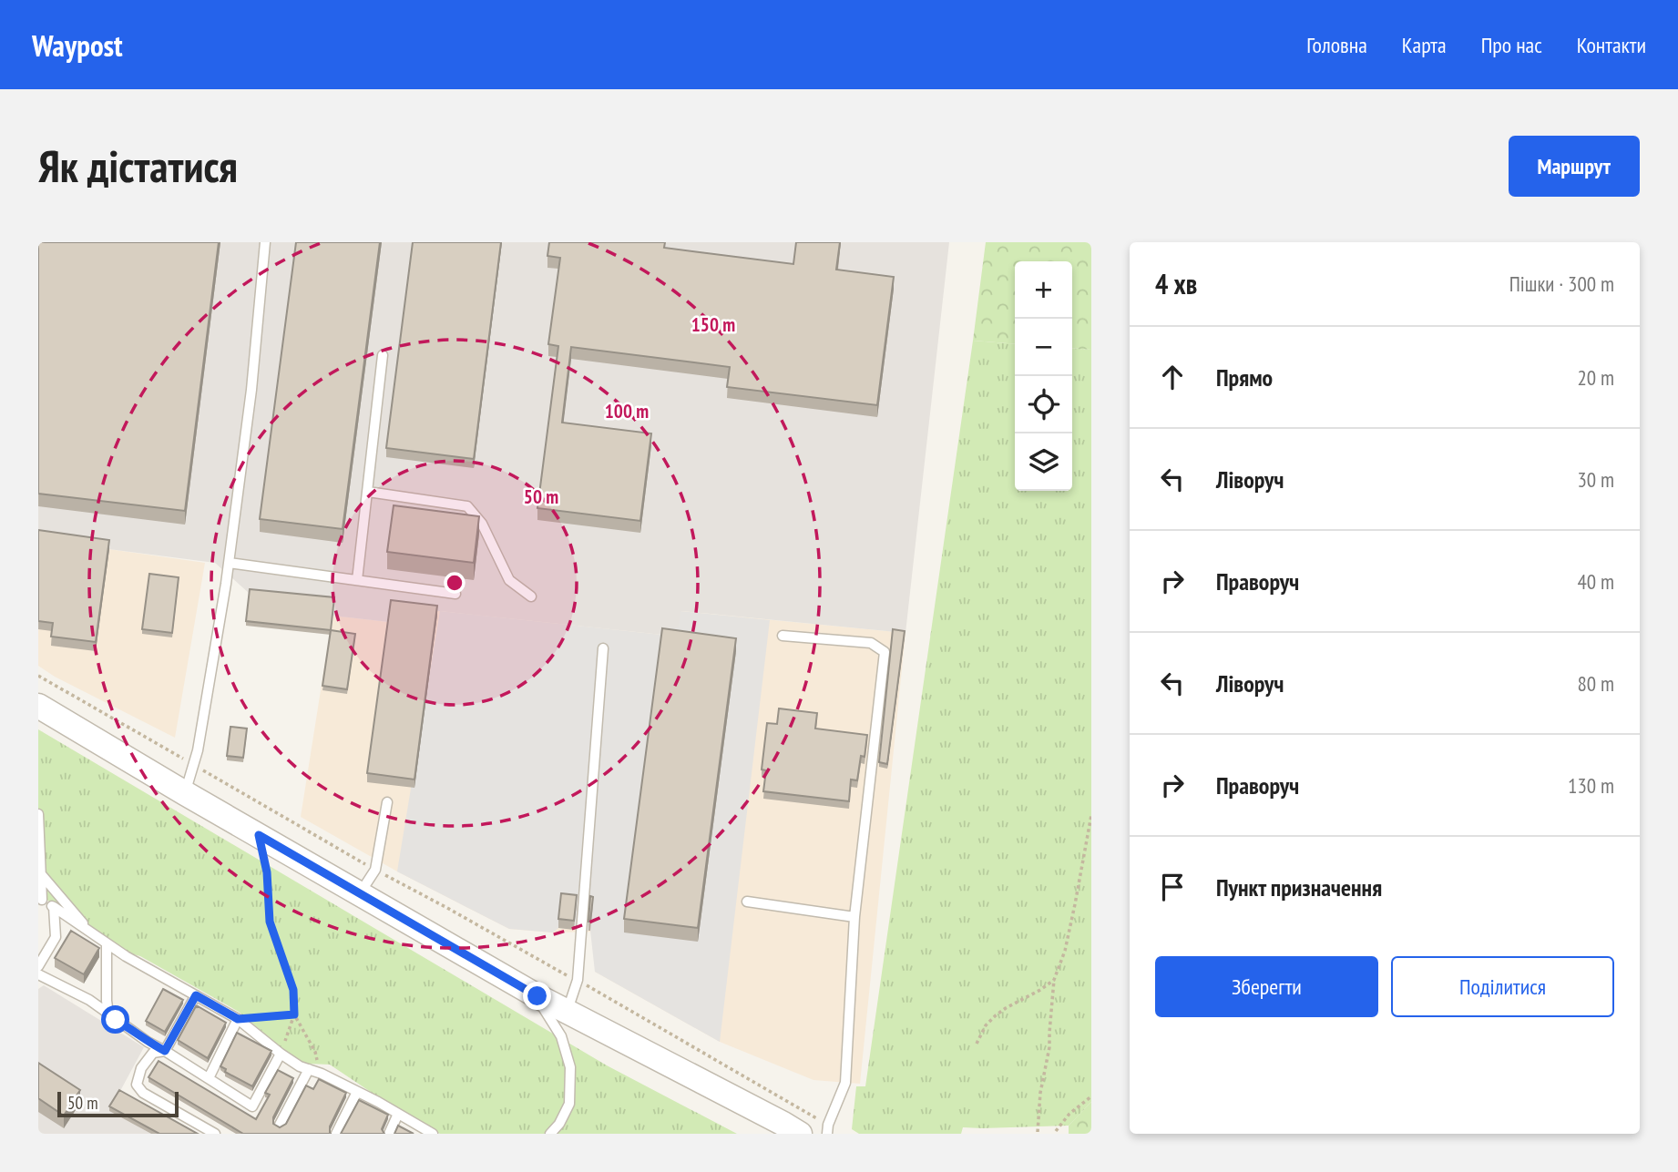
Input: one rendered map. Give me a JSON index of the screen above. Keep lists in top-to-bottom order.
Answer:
{
  "scale_bar": "50 m",
  "page": {
    "header": "Waypost",
    "nav": [
      "Головна",
      "Карта",
      "Про нас",
      "Контакти"
    ],
    "buttons": [
      "Маршрут",
      ["Зберегти", "Поділитися"]
    ],
    "title": "Як дістатися",
    "heading": ["4 хв", "Пішки · 300 m"],
    "map_buttons": ["+", "−"],
    "list": [
      ["Прямо", "20 m"],
      ["Ліворуч", "30 m"],
      ["Праворуч", "40 m"],
      ["Ліворуч", "80 m"],
      ["Праворуч", "130 m"],
      "Пункт призначення"
    ],
    "scale": "50 m"
  },
  "rings": ["150 m", "100 m", "50 m"]
}
